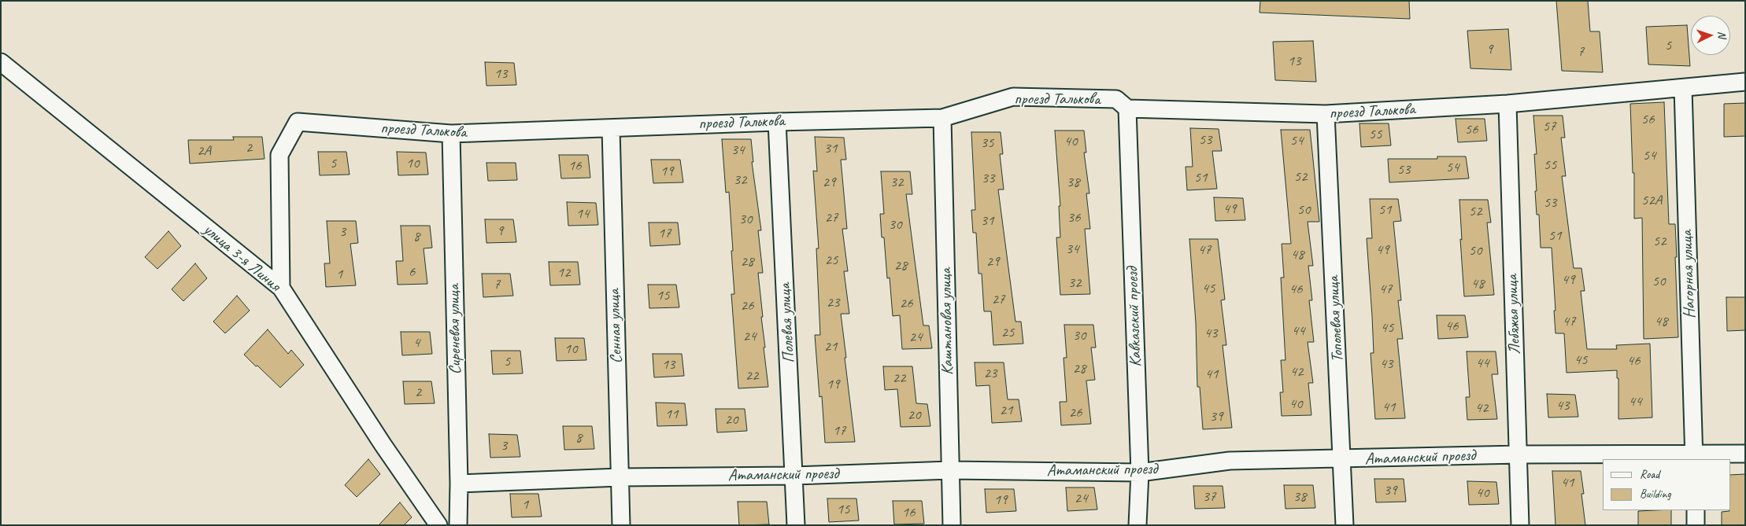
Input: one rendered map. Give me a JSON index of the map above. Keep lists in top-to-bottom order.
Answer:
{
  "streets": {
    "street": [
      "проезд Талькова",
      "улица 3-я Линия",
      "Нагорная улица",
      "Лебяжья улица",
      "Кавказский проезд",
      "Тополевая улица",
      "Каштановая улица",
      "Полевая улица",
      "Сенная улица",
      "Сиреневая улица",
      "Атаманский проезд"
    ]
  },
  "crossings": [
    ["проезд Талькова", "улица 3-я Линия"],
    ["проезд Талькова", "Нагорная улица"],
    ["проезд Талькова", "Лебяжья улица"],
    ["проезд Талькова", "Кавказский проезд"],
    ["проезд Талькова", "Тополевая улица"],
    ["проезд Талькова", "Каштановая улица"],
    ["проезд Талькова", "Полевая улица"],
    ["проезд Талькова", "Сенная улица"],
    ["проезд Талькова", "Сиреневая улица"],
    ["Нагорная улица", "Атаманский проезд"],
    ["Лебяжья улица", "Атаманский проезд"],
    ["Кавказский проезд", "Атаманский проезд"],
    ["Тополевая улица", "Атаманский проезд"],
    ["Каштановая улица", "Атаманский проезд"],
    ["Полевая улица", "Атаманский проезд"],
    ["Сенная улица", "Атаманский проезд"],
    ["Сиреневая улица", "Атаманский проезд"]
  ],
  "house_numbers": [
    "5",
    "9",
    "7",
    "13",
    "13",
    "56",
    "57",
    "56",
    "55",
    "53",
    "54",
    "40",
    "35",
    "2",
    "31",
    "34",
    "2А",
    "54",
    "5",
    "10",
    "55",
    "16",
    "54",
    "53",
    "19",
    "52",
    "51",
    "33",
    "32",
    "29",
    "32",
    "38",
    "52А",
    "53",
    "49",
    "50",
    "51",
    "52",
    "14",
    "27",
    "36",
    "30",
    "31",
    "30",
    "9",
    "3",
    "17",
    "51",
    "8",
    "52",
    "34",
    "47",
    "49",
    "50",
    "48",
    "25",
    "28",
    "29",
    "28",
    "6",
    "12",
    "1",
    "49",
    "50",
    "32",
    "48",
    "7",
    "45",
    "46",
    "47",
    "15",
    "27",
    "23",
    "26",
    "26",
    "47",
    "48",
    "46",
    "45",
    "44",
    "25",
    "43",
    "30",
    "24",
    "24",
    "4",
    "21",
    "10",
    "45",
    "46",
    "5",
    "44",
    "43",
    "13",
    "28",
    "42",
    "23",
    "41",
    "22",
    "22",
    "19",
    "2",
    "44",
    "40",
    "43",
    "41",
    "42",
    "21",
    "26",
    "11",
    "20",
    "39",
    "20",
    "17",
    "8",
    "3",
    "41",
    "39",
    "40",
    "37",
    "38",
    "24",
    "19",
    "1",
    "15",
    "16"
  ],
  "legend": ["Road", "Building"],
  "north": "right"
}
